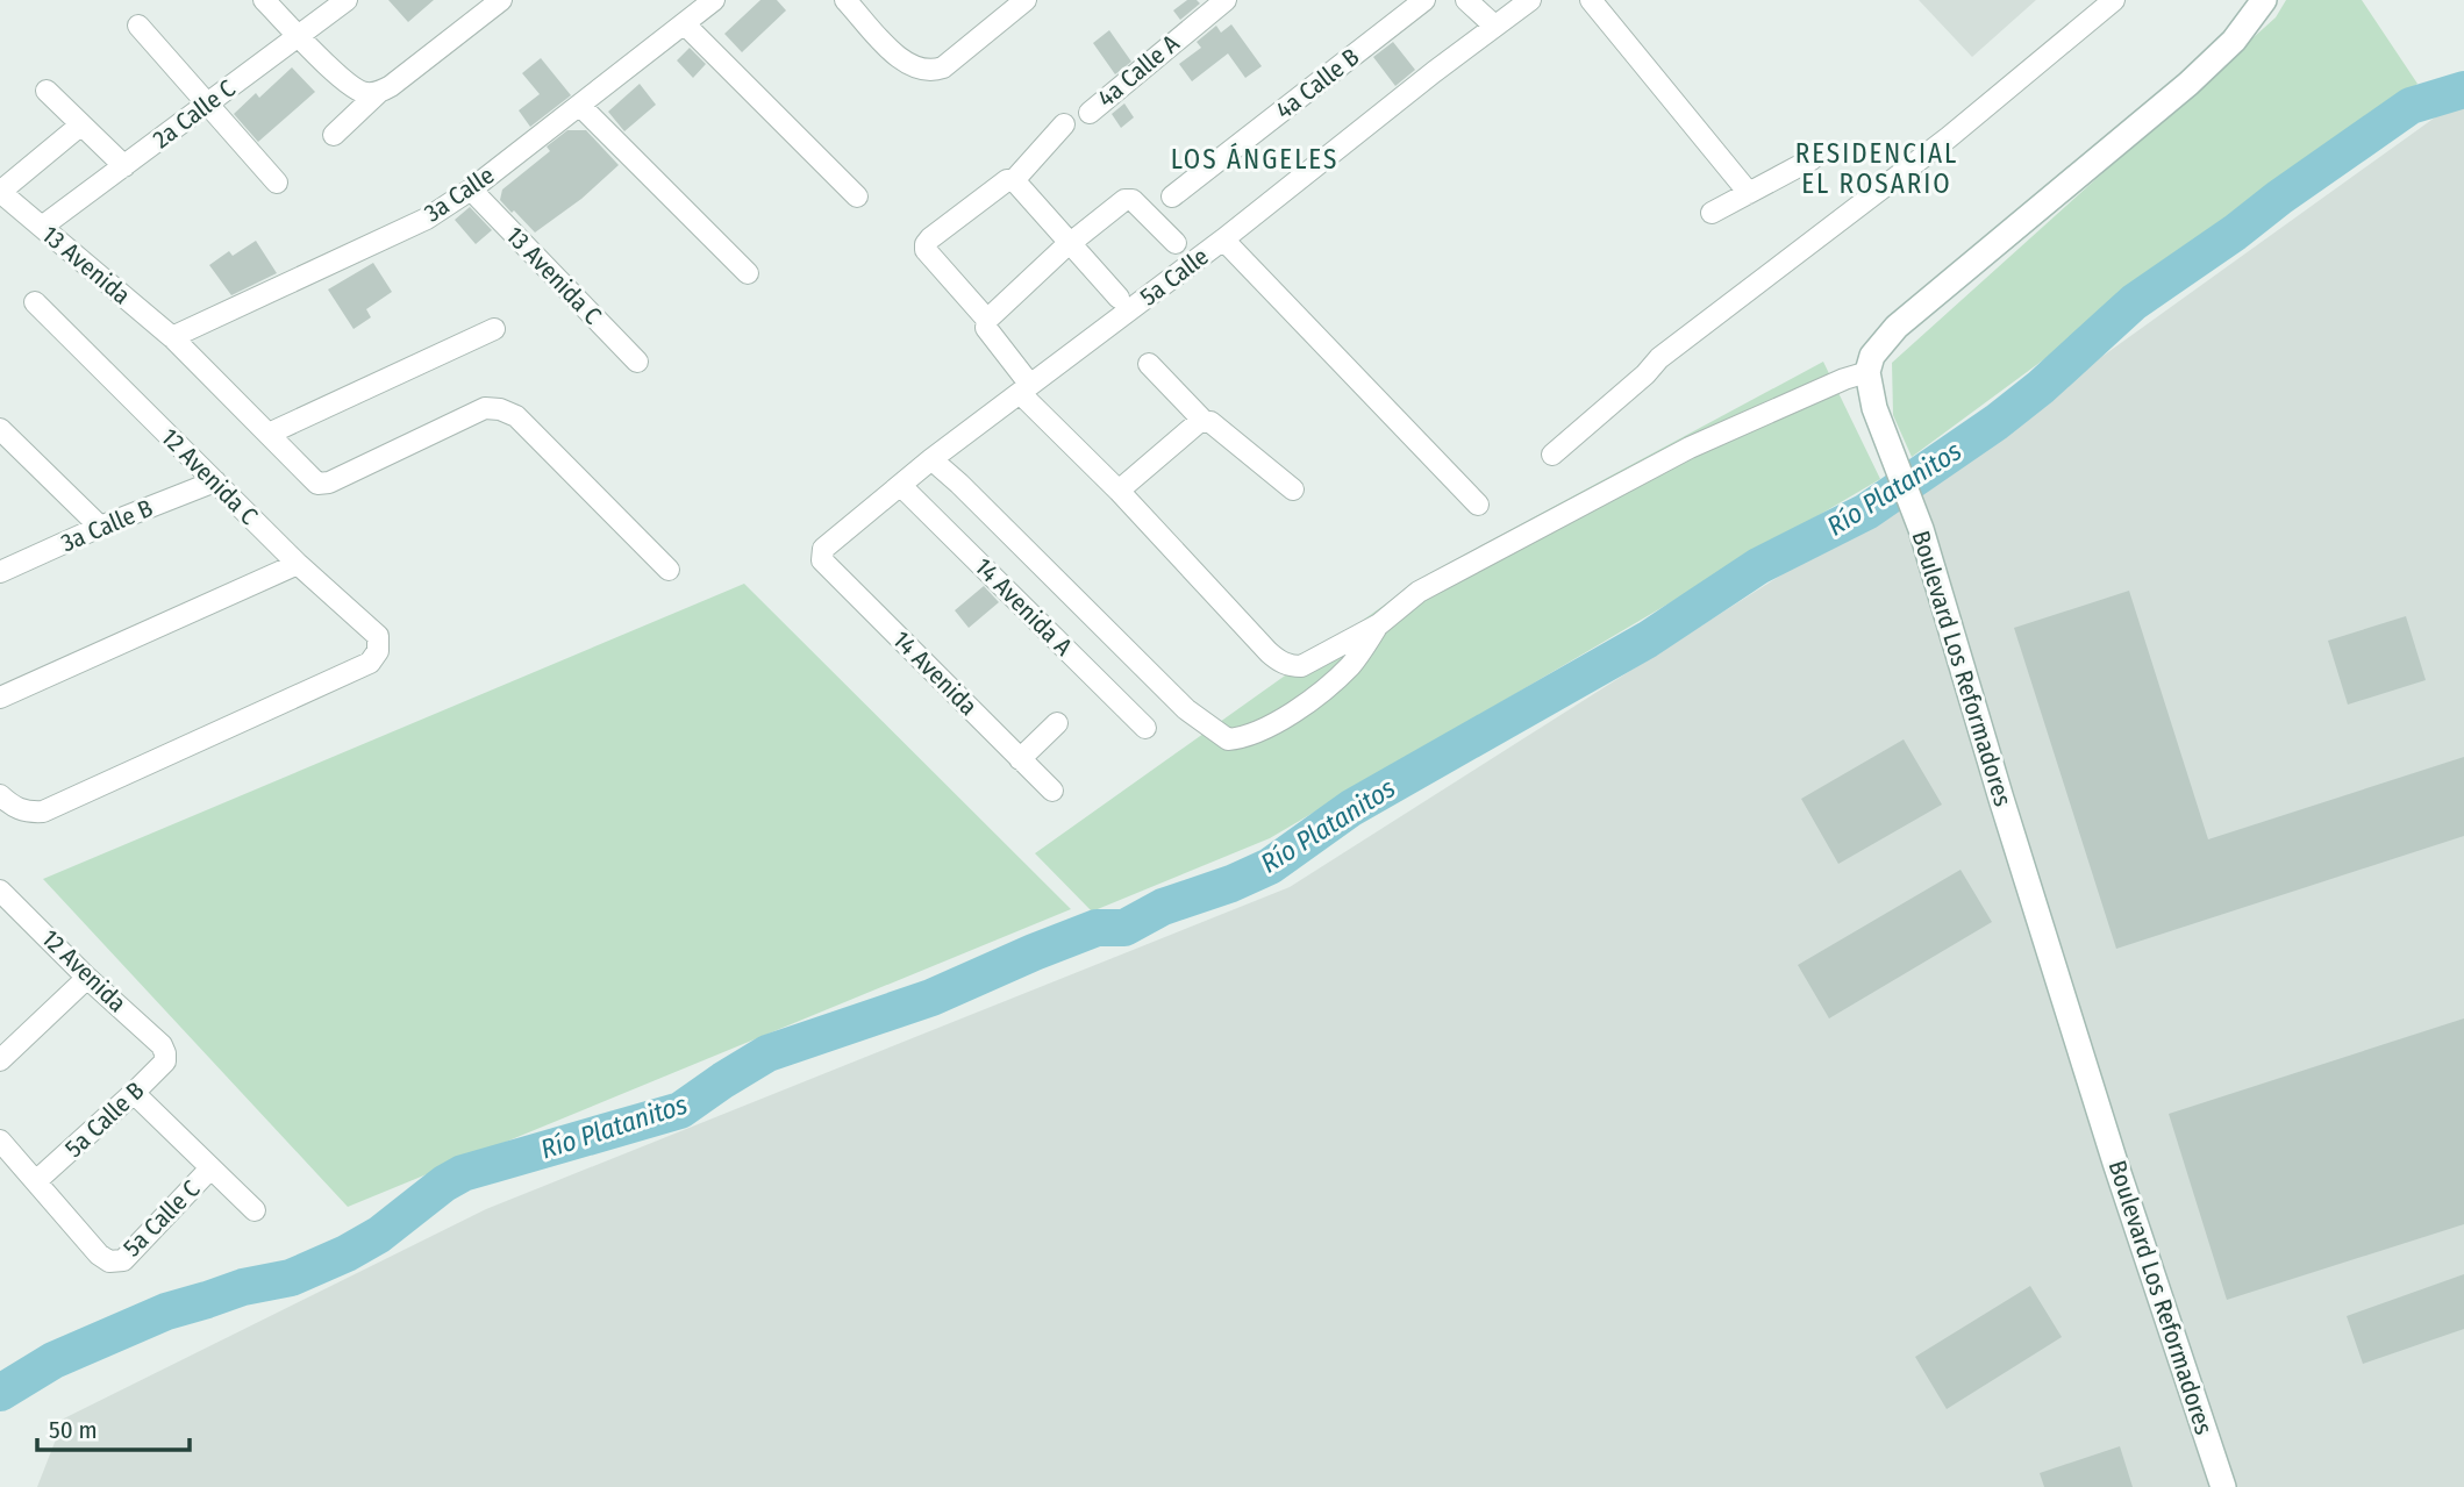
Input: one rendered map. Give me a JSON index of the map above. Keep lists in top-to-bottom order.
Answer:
{
  "streets": {
    "main road": ["Boulevard Los Reformadores"],
    "street": [
      "4a Calle A",
      "4a Calle B",
      "2a Calle C",
      "3a Calle",
      "13 Avenida",
      "13 Avenida C",
      "5a Calle",
      "12 Avenida C",
      "3a Calle B",
      "14 Avenida A",
      "14 Avenida",
      "12 Avenida",
      "5a Calle B",
      "5a Calle C"
    ]
  },
  "crossings": [
    ["2a Calle C", "13 Avenida"],
    ["3a Calle", "13 Avenida"],
    ["3a Calle", "13 Avenida C"],
    ["5a Calle", "14 Avenida A"],
    ["5a Calle", "14 Avenida"],
    ["12 Avenida C", "3a Calle B"],
    ["12 Avenida", "5a Calle B"],
    ["5a Calle B", "5a Calle C"]
  ],
  "districts": ["RESIDENCIAL EL ROSARIO", "LOS ÁNGELES"],
  "water": ["Río Platanitos"],
  "scale_bar": "50 m"
}
